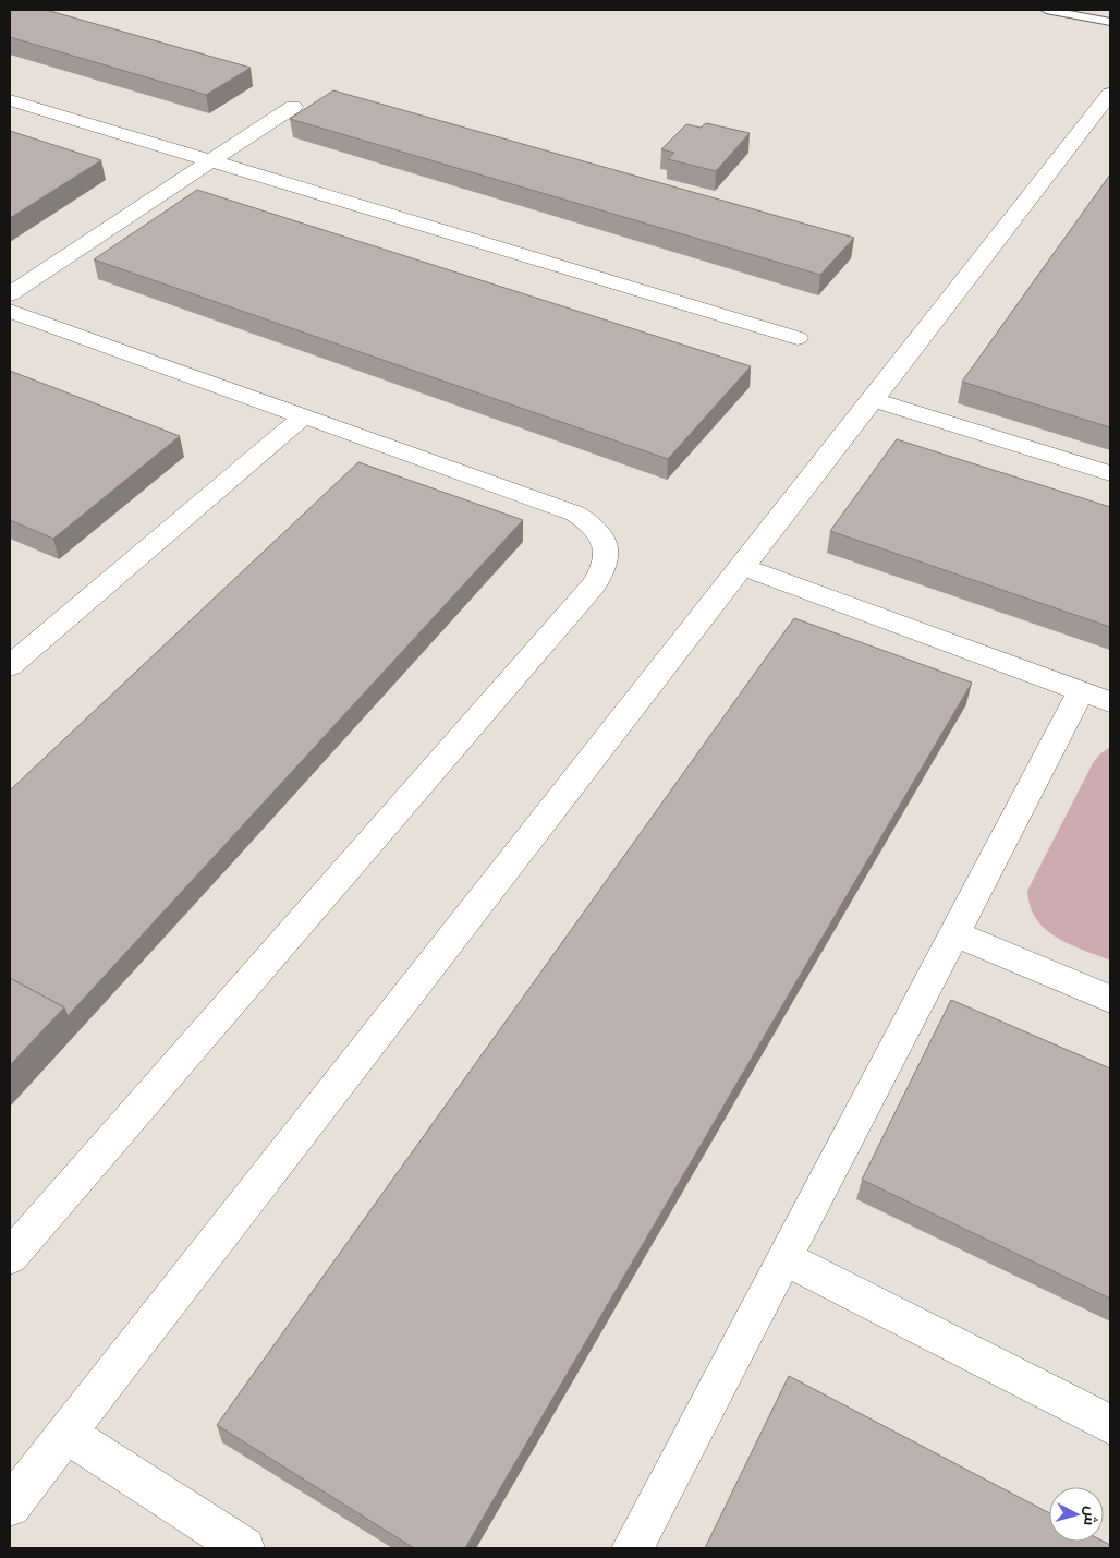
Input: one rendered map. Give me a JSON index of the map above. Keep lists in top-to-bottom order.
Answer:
{
  "north": "right"
}
